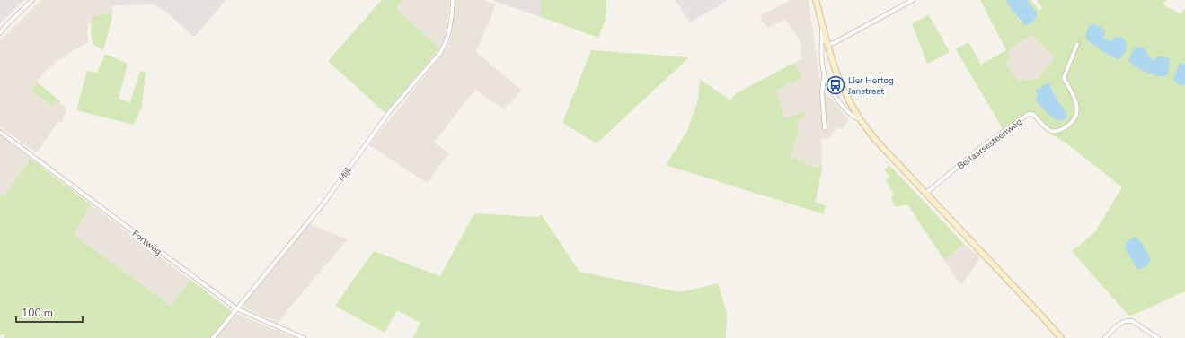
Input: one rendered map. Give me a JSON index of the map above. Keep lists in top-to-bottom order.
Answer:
{
  "streets": {
    "street": ["Berlaarsesteenweg", "Mijl", "Fortweg"]
  },
  "crossings": [
    ["Mijl", "Fortweg"]
  ],
  "places": {
    "bus stop": ["Lier Hertog Janstraat"]
  },
  "scale_bar": "100 m"
}
